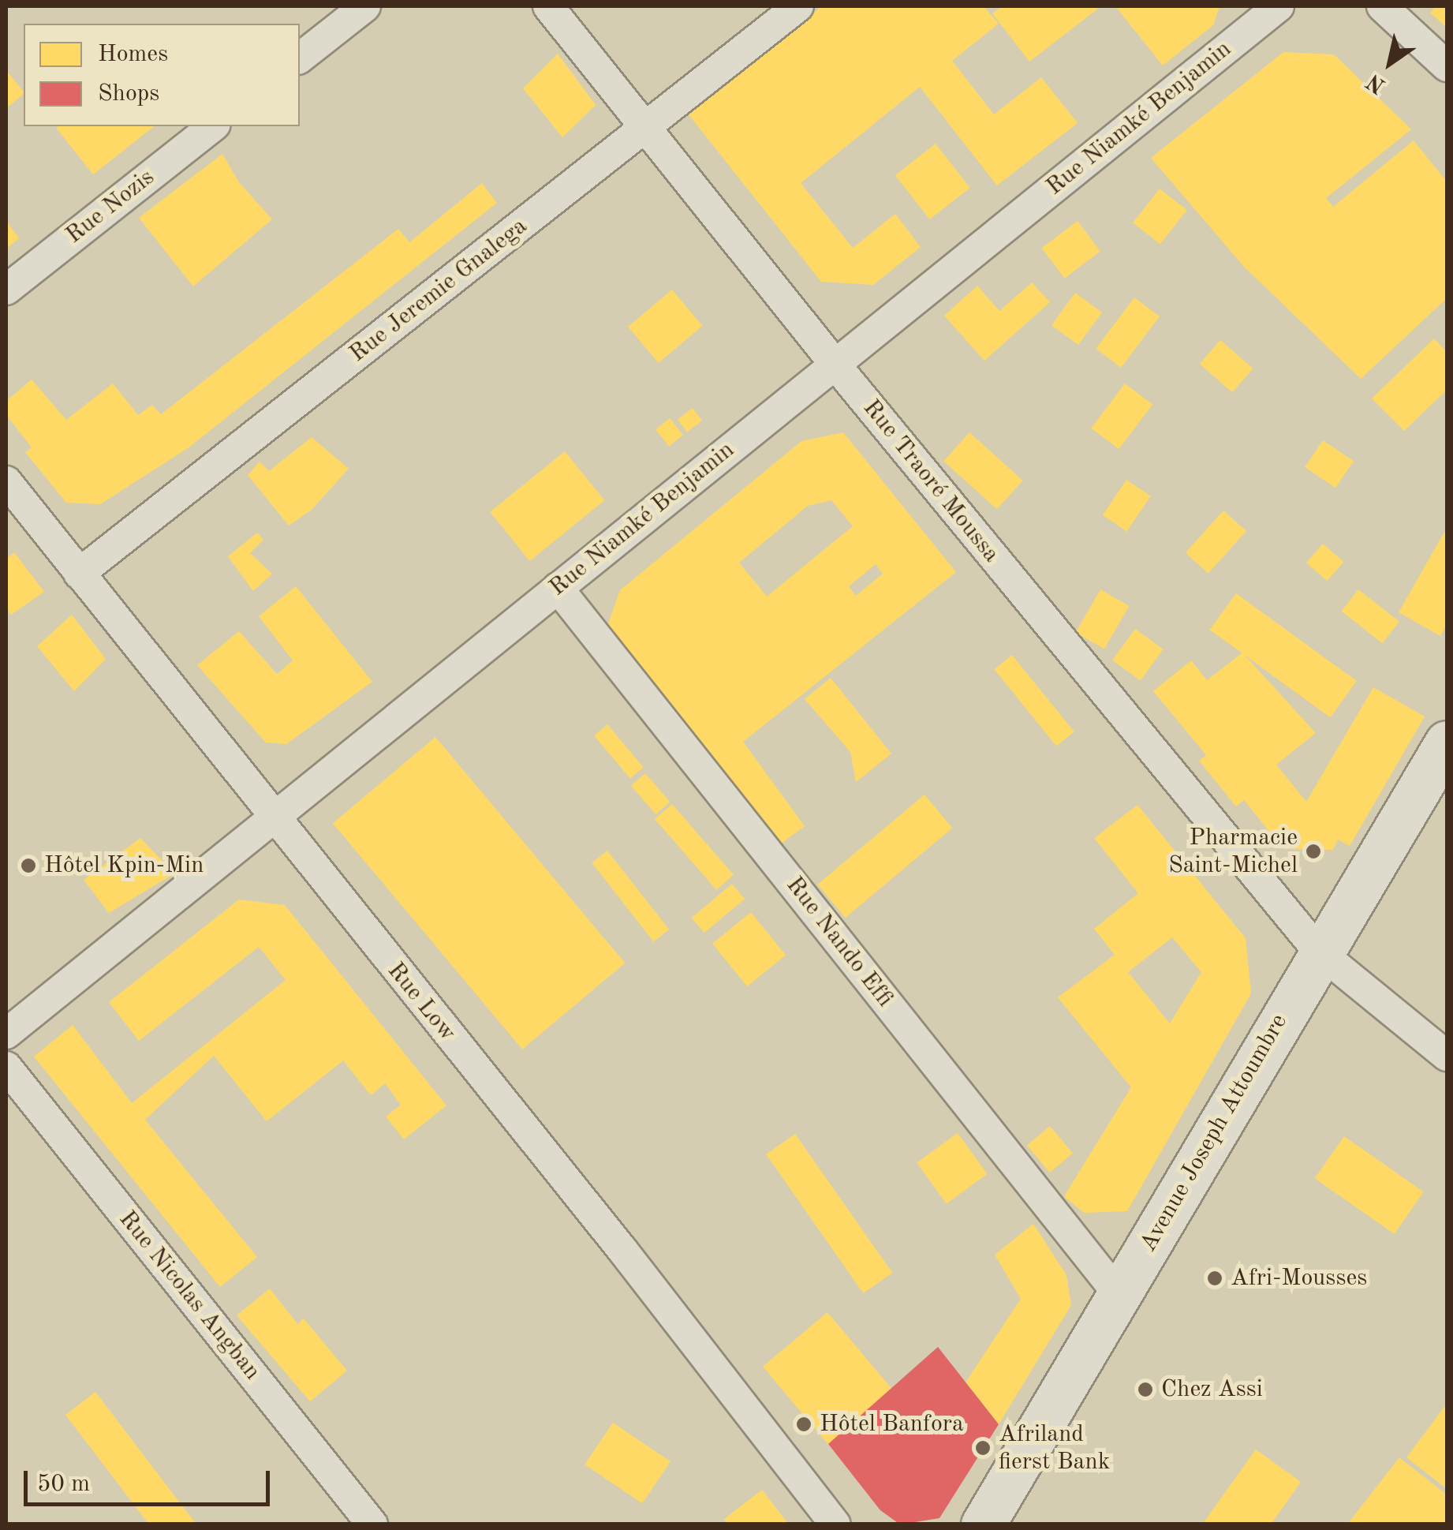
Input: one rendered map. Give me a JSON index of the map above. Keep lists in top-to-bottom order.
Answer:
{
  "streets": {
    "street": [
      "Rue Niamké Benjamin",
      "Rue Nozis",
      "Rue Jeremie Gnalega",
      "Rue Traoré Moussa",
      "Rue Nando Effi",
      "Rue Low",
      "Avenue Joseph Attoumbre",
      "Rue Nicolas Angban"
    ]
  },
  "crossings": [
    ["Rue Niamké Benjamin", "Rue Traoré Moussa"],
    ["Rue Niamké Benjamin", "Rue Nando Effi"],
    ["Rue Niamké Benjamin", "Rue Low"],
    ["Rue Jeremie Gnalega", "Rue Traoré Moussa"],
    ["Rue Jeremie Gnalega", "Rue Low"],
    ["Rue Traoré Moussa", "Avenue Joseph Attoumbre"],
    ["Rue Nando Effi", "Avenue Joseph Attoumbre"]
  ],
  "places": [
    "Pharmacie Saint-Michel",
    "Hôtel Kpin-Min",
    "Afri-Mousses",
    "Chez Assi",
    "Hôtel Banfora",
    "Afriland fierst Bank"
  ],
  "legend": ["Homes", "Shops"],
  "scale_bar": "50 m",
  "north": "bottom left"
}
